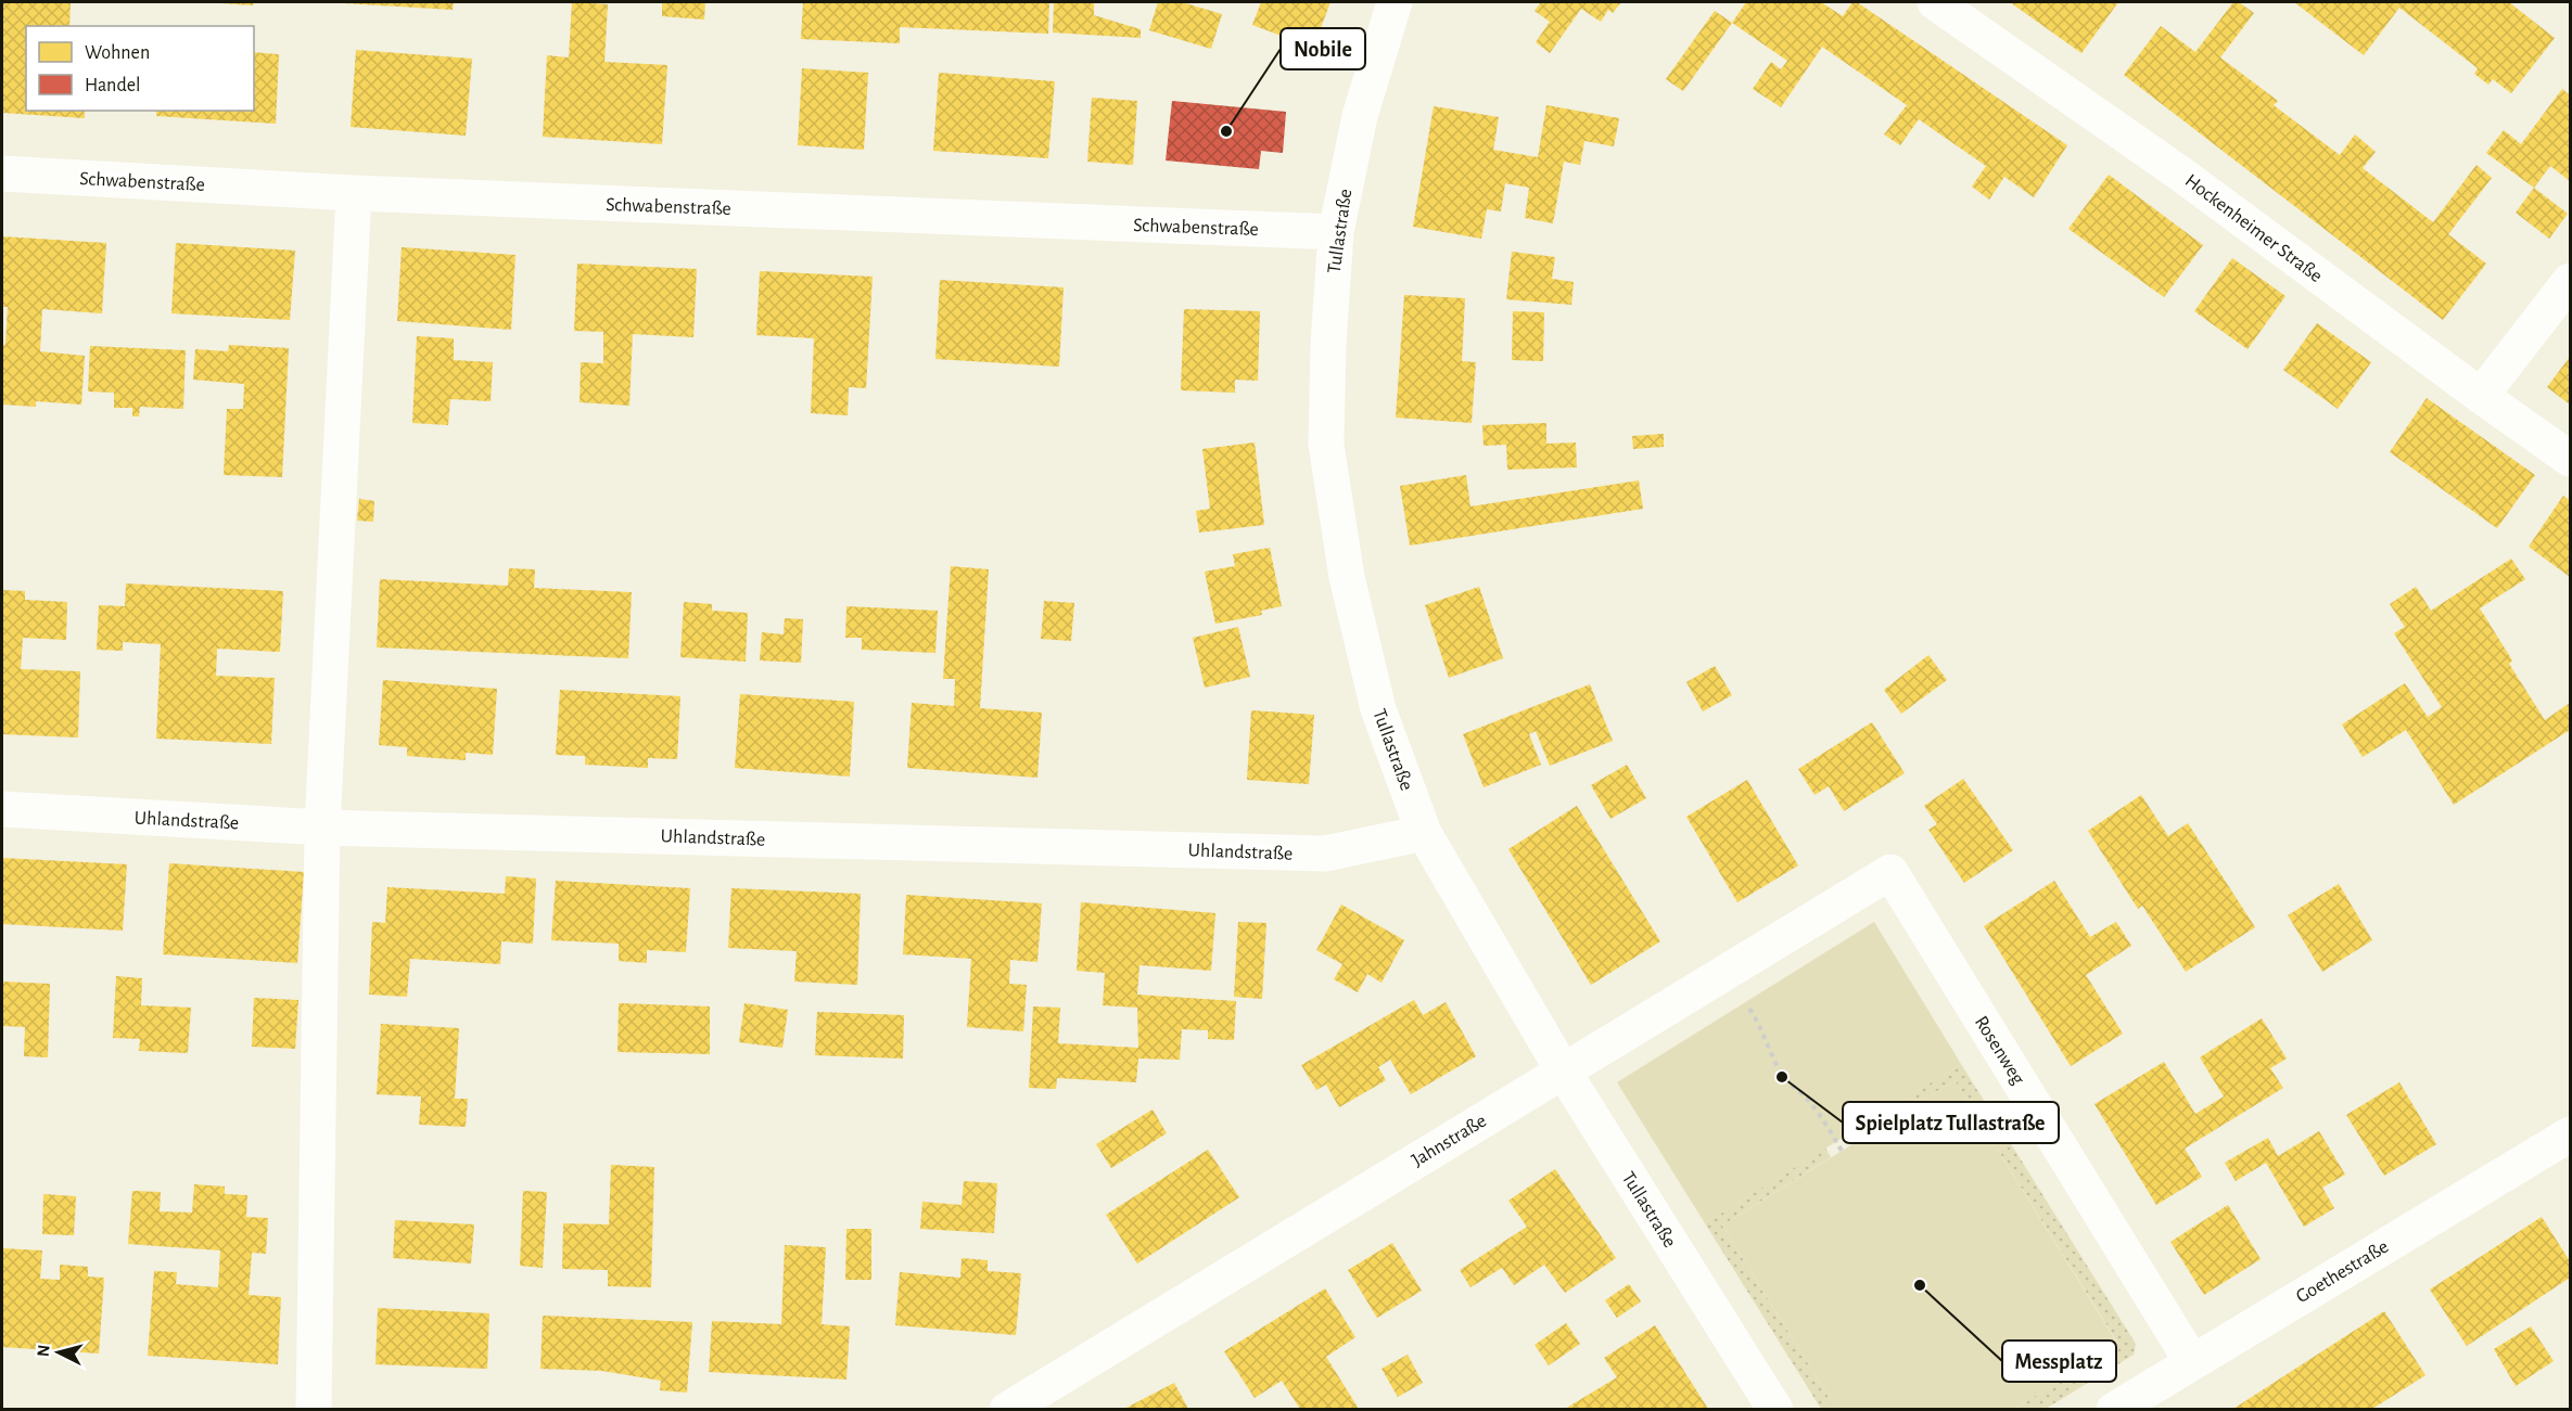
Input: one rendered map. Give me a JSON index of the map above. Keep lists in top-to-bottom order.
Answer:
{
  "streets": {
    "street": [
      "Schwabenstraße",
      "Hockenheimer Straße",
      "Tullastraße",
      "Uhlandstraße",
      "Rosenweg",
      "Jahnstraße",
      "Goethestraße"
    ]
  },
  "crossings": [
    ["Schwabenstraße", "Tullastraße"],
    ["Tullastraße", "Uhlandstraße"],
    ["Tullastraße", "Jahnstraße"],
    ["Rosenweg", "Jahnstraße"],
    ["Rosenweg", "Goethestraße"]
  ],
  "places": ["Nobile", "Spielplatz Tullastraße", "Messplatz"],
  "legend": ["Wohnen", "Handel"],
  "north": "left"
}
